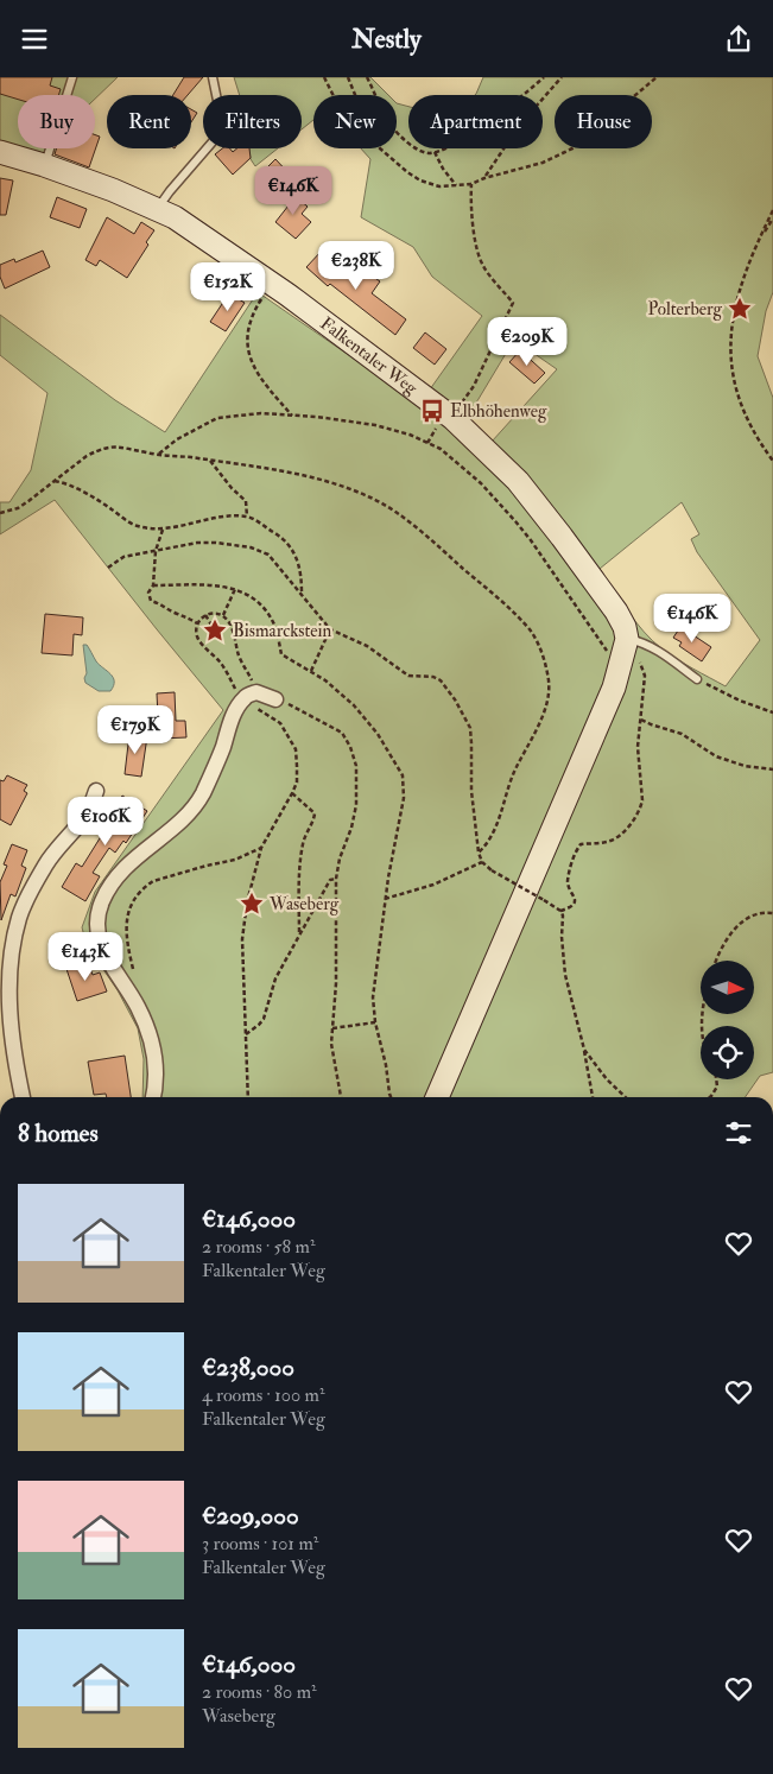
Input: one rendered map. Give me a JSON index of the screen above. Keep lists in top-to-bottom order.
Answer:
{
  "streets": {
    "street": ["Falkentaler Weg"]
  },
  "places": {
    "place": ["Polterberg", "Bismarckstein", "Waseberg"],
    "bus stop": ["Elbhöhenweg"]
  },
  "north": "right",
  "page": {
    "header": "Nestly",
    "chip": [
      "Buy",
      "Rent",
      "Filters",
      "New",
      "Apartment",
      "House"
    ],
    "price": [
      "€146K",
      "€238K",
      "€152K",
      "€209K",
      "€146K",
      "€179K",
      "€106K",
      "€143K"
    ],
    "heading": "8 homes",
    "list": [
      {
        "name": "€146,000",
        "note": "2 rooms · 58 m² · Falkentaler Weg"
      },
      {
        "name": "€238,000",
        "note": "4 rooms · 100 m² · Falkentaler Weg"
      },
      {
        "name": "€209,000",
        "note": "3 rooms · 101 m² · Falkentaler Weg"
      },
      {
        "name": "€146,000",
        "note": "2 rooms · 80 m² · Waseberg"
      }
    ]
  }
}
